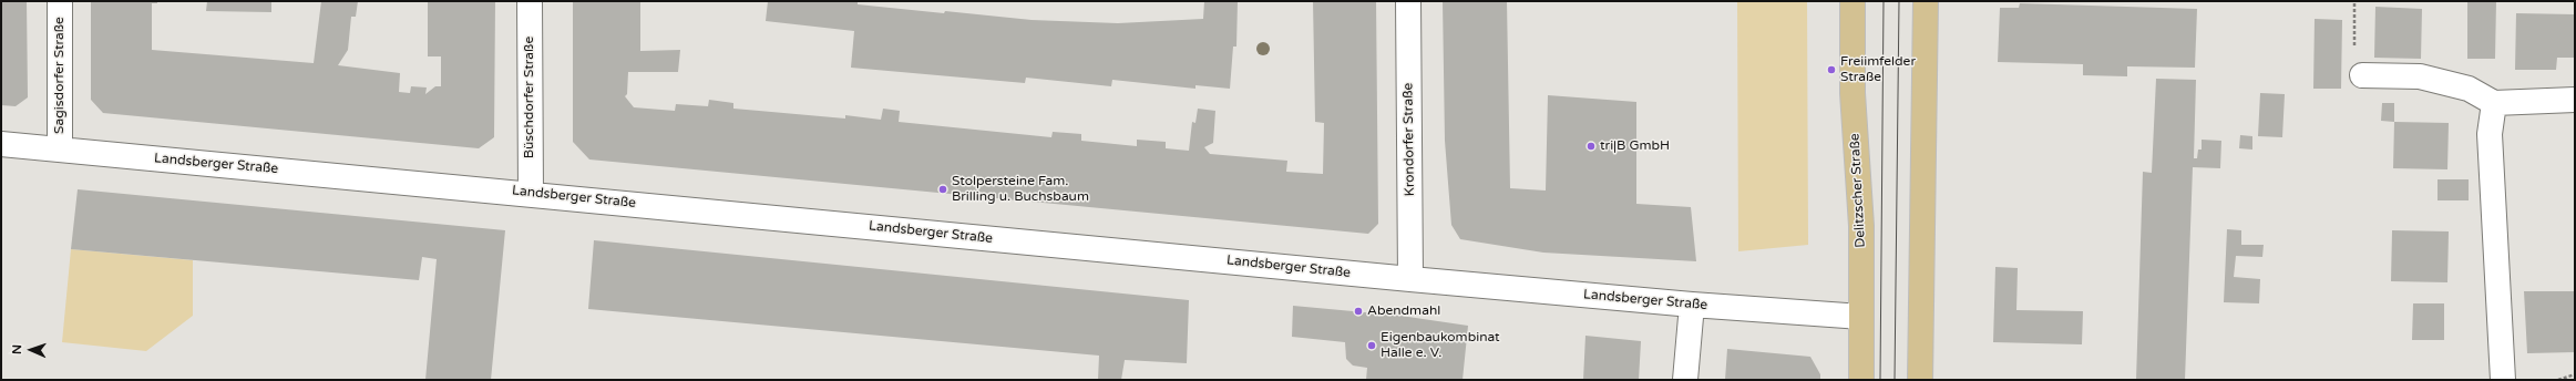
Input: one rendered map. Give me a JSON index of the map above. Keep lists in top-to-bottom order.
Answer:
{
  "streets": {
    "main road": ["Delitzscher Straße"],
    "street": [
      "Sagisdorfer Straße",
      "Büschdorfer Straße",
      "Krondorfer Straße",
      "Landsberger Straße"
    ]
  },
  "crossings": [
    ["Sagisdorfer Straße", "Landsberger Straße"],
    ["Büschdorfer Straße", "Landsberger Straße"],
    ["Krondorfer Straße", "Landsberger Straße"],
    ["Landsberger Straße", "Delitzscher Straße"]
  ],
  "places": [
    "Freiimfelder Straße",
    "tri|B GmbH",
    "Stolpersteine Fam. Brilling u. Buchsbaum",
    "Abendmahl",
    "Eigenbaukombinat Halle e. V."
  ],
  "north": "left"
}
